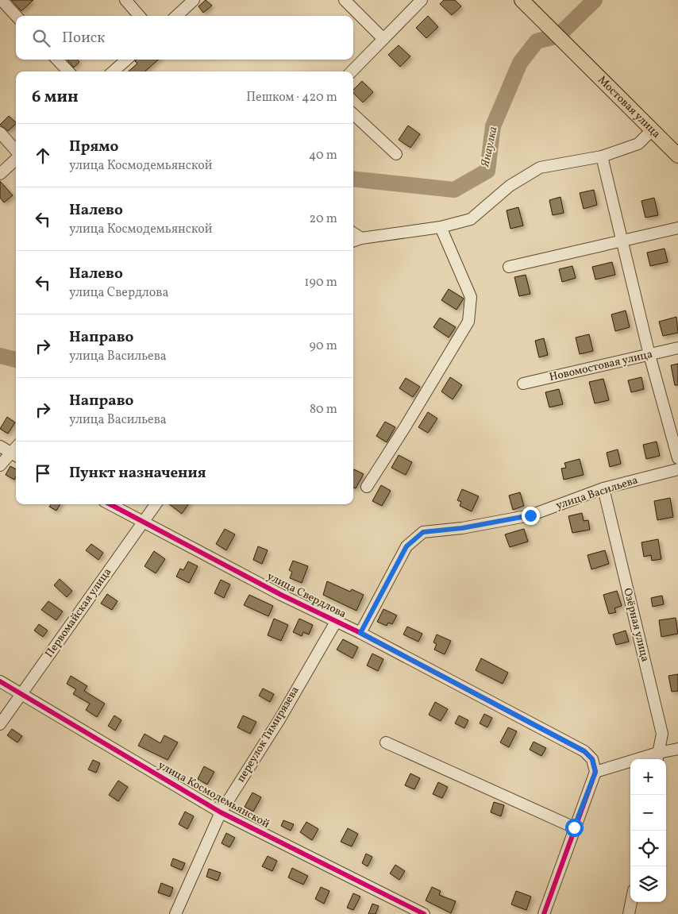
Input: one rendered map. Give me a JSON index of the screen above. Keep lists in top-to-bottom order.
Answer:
{
  "streets": {
    "main road": ["Мостовая улица"],
    "street": [
      "Новомостовая улица",
      "улица Васильева",
      "улица Свердлова",
      "Первомайская улица",
      "Озёрная улица",
      "переулок Тимирязева",
      "улица Космодемьянской"
    ]
  },
  "crossings": [
    ["улица Васильева", "улица Свердлова"],
    ["улица Васильева", "Озёрная улица"],
    ["улица Свердлова", "Первомайская улица"],
    ["улица Свердлова", "переулок Тимирязева"],
    ["Первомайская улица", "улица Космодемьянской"],
    ["переулок Тимирязева", "улица Космодемьянской"]
  ],
  "water": ["Янаулка"],
  "page": {
    "search": "Поиск",
    "heading": ["6 мин", "Пешком · 420 m"],
    "list": [
      ["Прямо", "улица Космодемьянской", "40 m"],
      ["Налево", "улица Космодемьянской", "20 m"],
      ["Налево", "улица Свердлова", "190 m"],
      ["Направо", "улица Васильева", "90 m"],
      ["Направо", "улица Васильева", "80 m"],
      "Пункт назначения"
    ],
    "map_buttons": ["+", "−"]
  }
}
